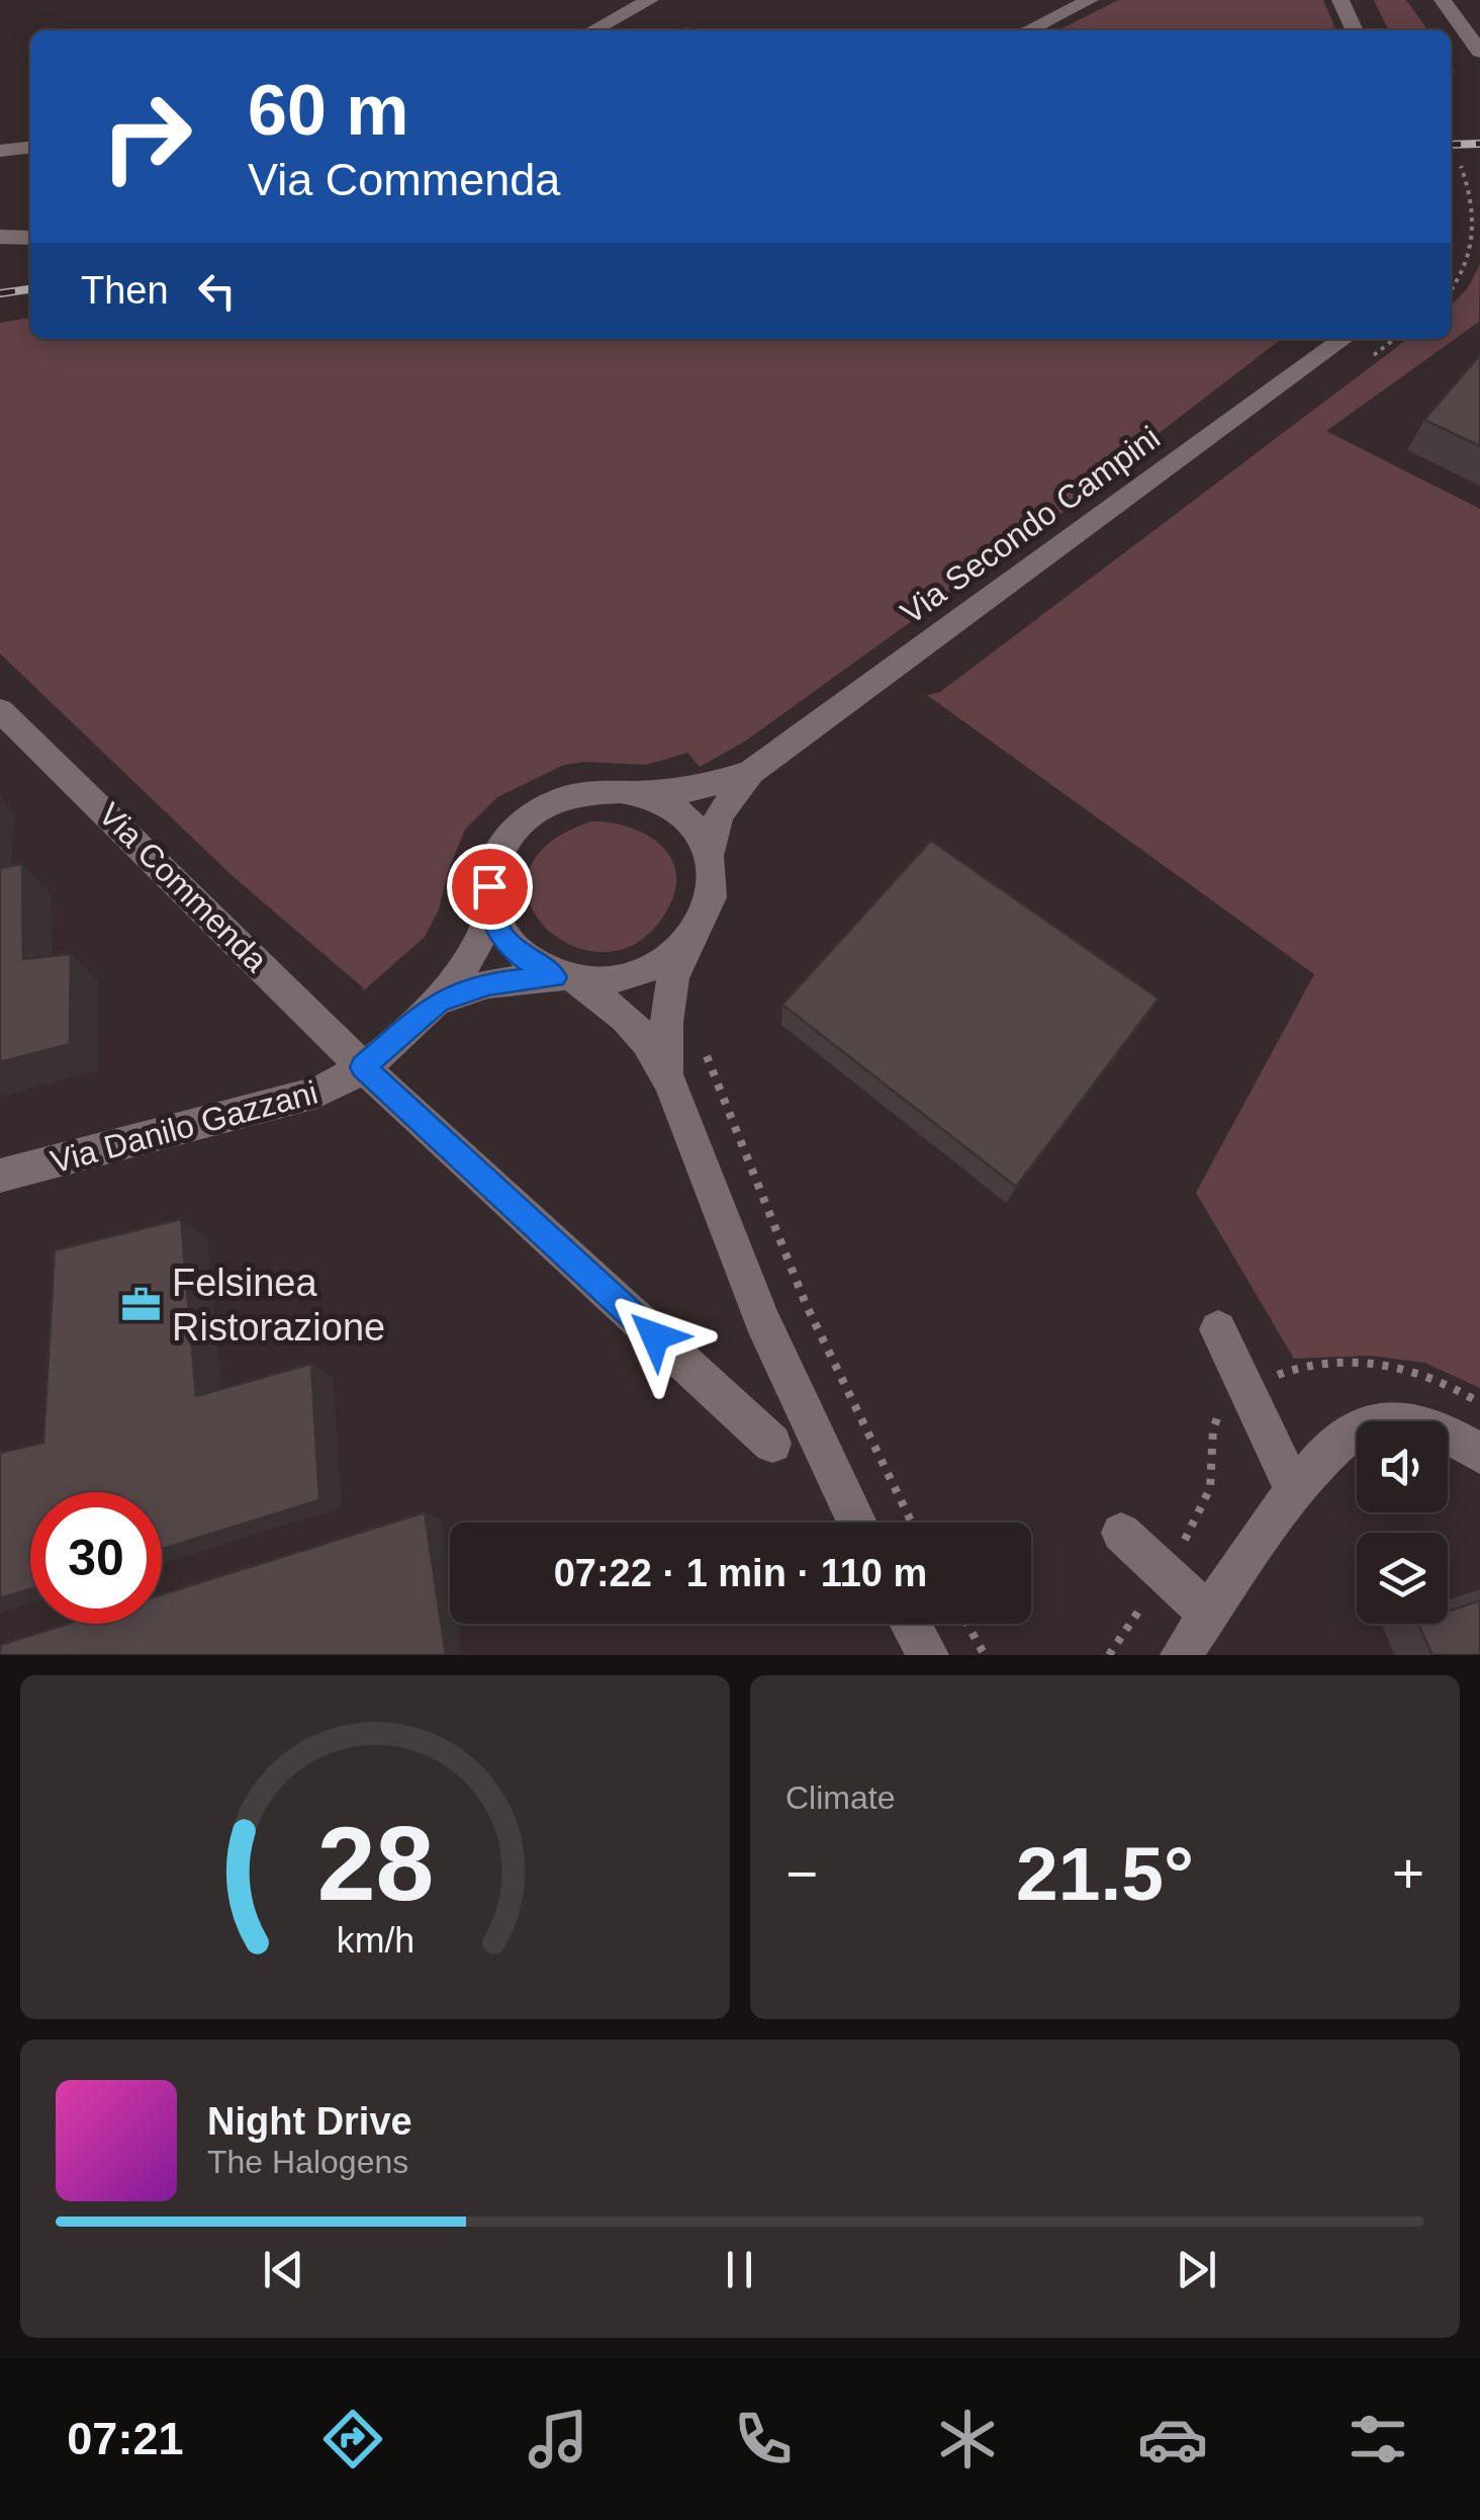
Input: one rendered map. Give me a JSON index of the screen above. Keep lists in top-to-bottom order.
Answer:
{
  "streets": {
    "street": ["Via Secondo Campini", "Via Commenda", "Via Danilo Gazzani"]
  },
  "crossings": [
    ["Via Commenda", "Via Danilo Gazzani"]
  ],
  "places": {
    "office": ["Felsinea Ristorazione"]
  },
  "page": {
    "turn": ["60 m", "Via Commenda"],
    "then": "Then",
    "limit": "30",
    "trip": "07:22 · 1 min · 110 m",
    "tile": "Climate",
    "heat": ["−", "21.5°", "+"],
    "song": ["Night Drive", "The Halogens"],
    "tabs": "07:21",
    "gauge": ["28", "km/h"]
  }
}
